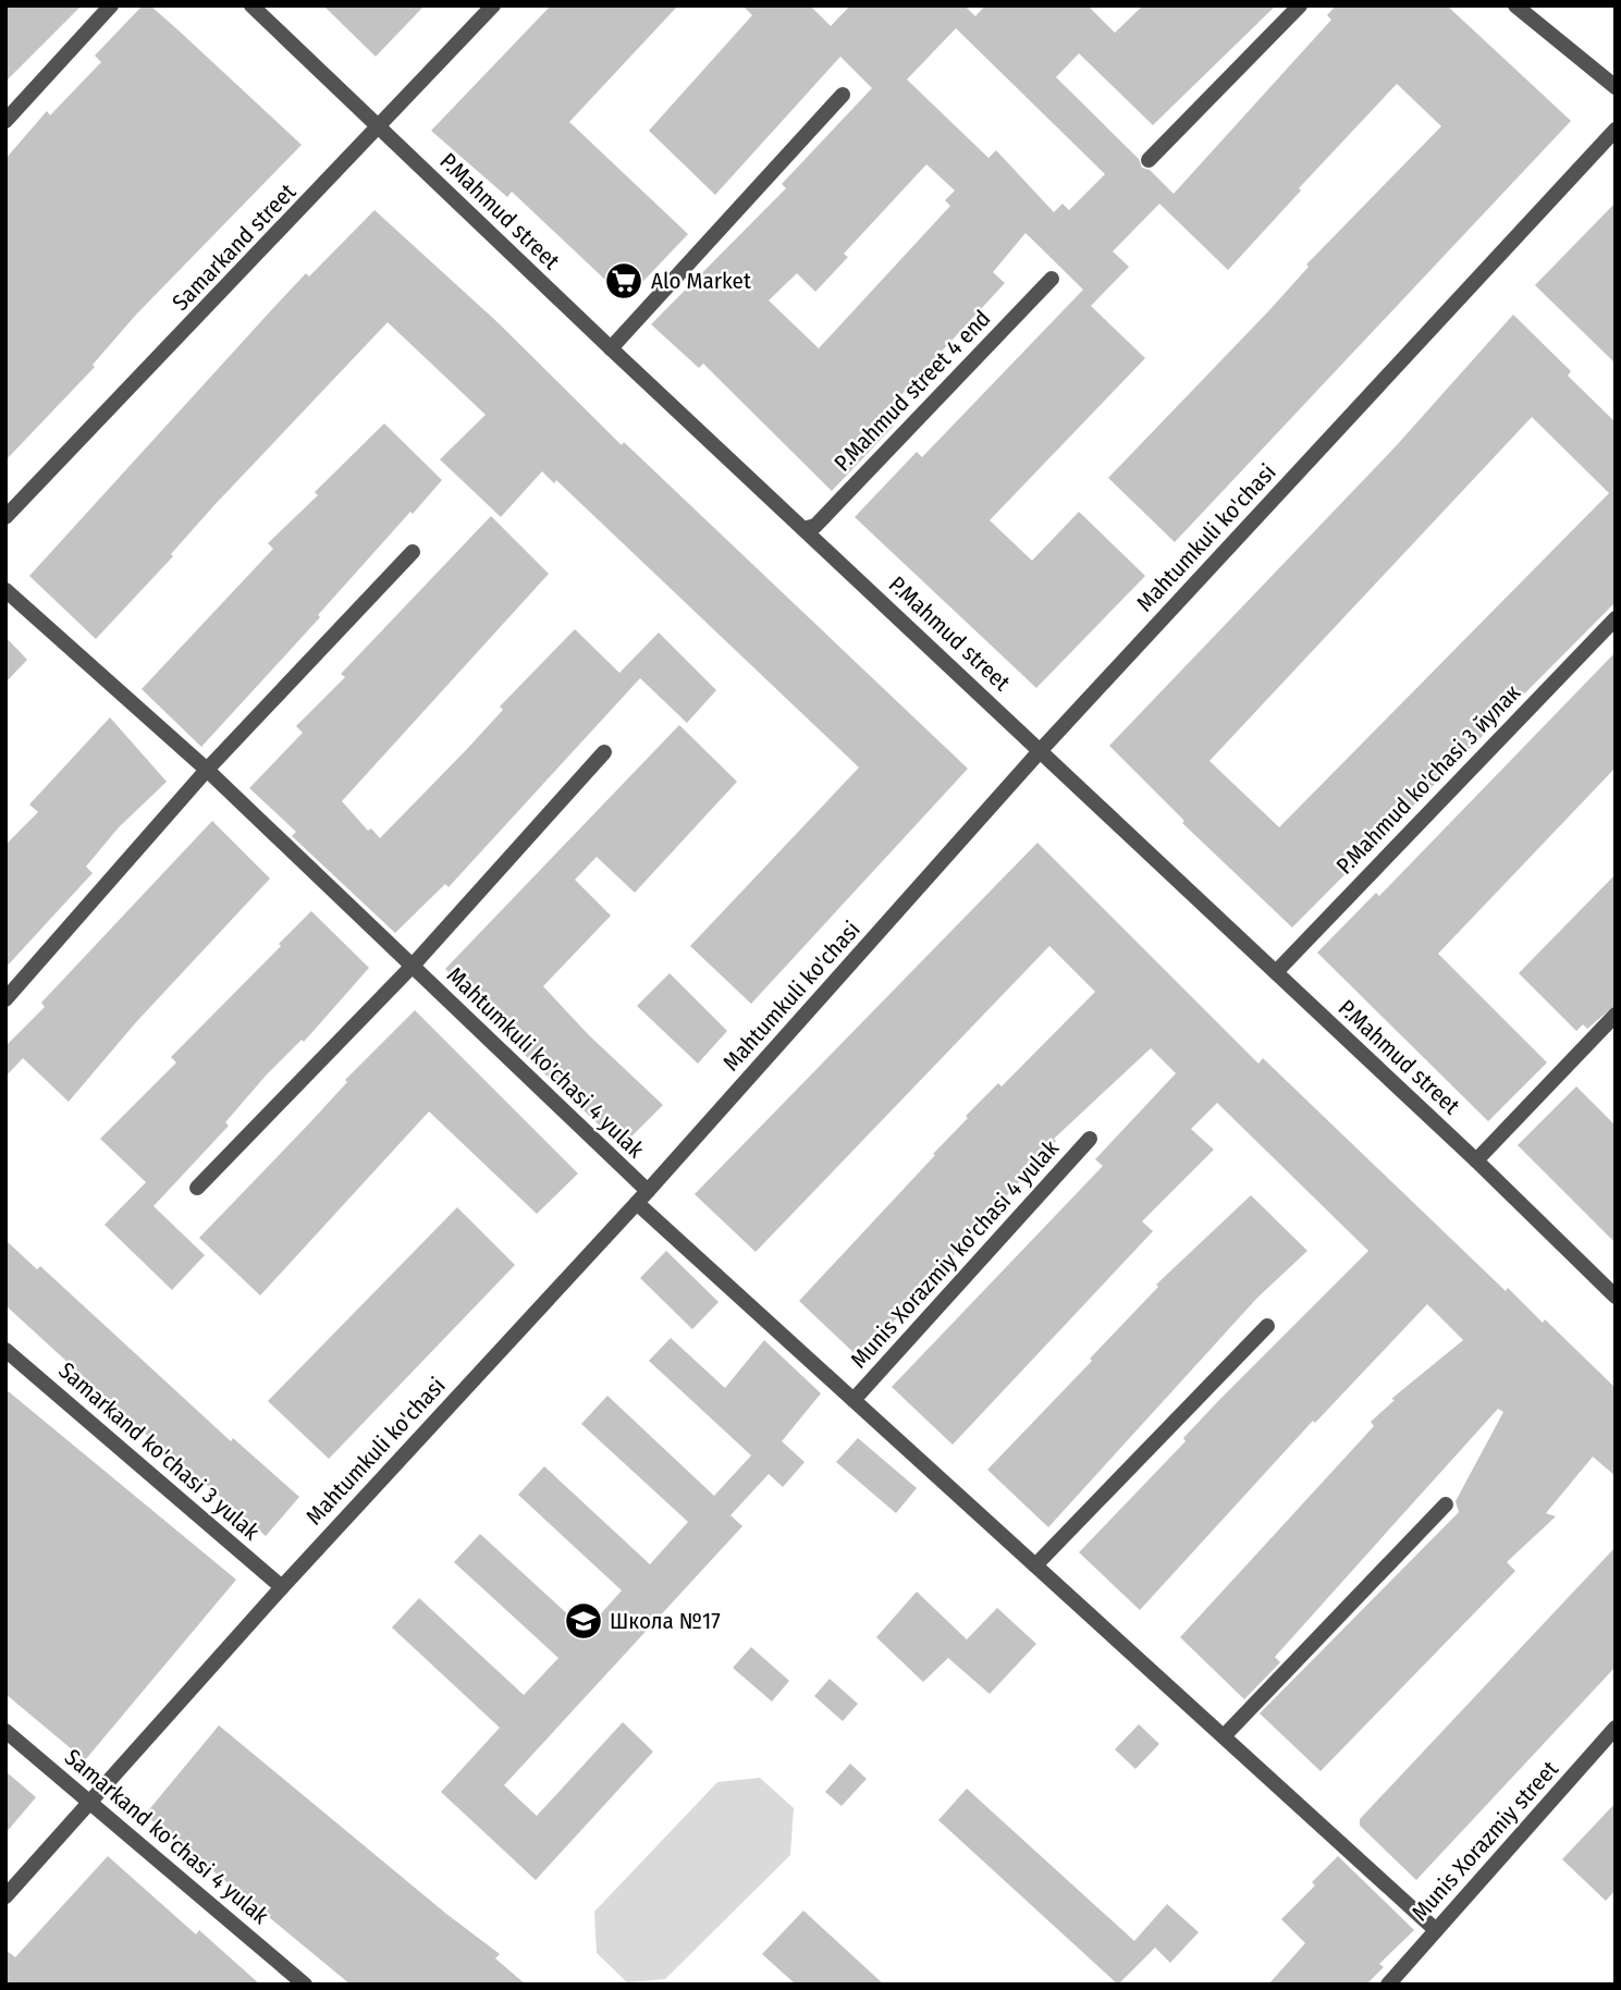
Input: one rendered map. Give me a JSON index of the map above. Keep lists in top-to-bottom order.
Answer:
{
  "streets": {
    "street": [
      "P.Mahmud street",
      "Samarkand street",
      "P.Mahmud street 4 end",
      "Mahtumkuli ko'chasi",
      "P.Mahmud ko'chasi 3 йулак",
      "Mahtumkuli ko'chasi 4 yulak",
      "Munis Xorazmiy ko'chasi 4 yulak",
      "Samarkand ko'chasi 3 yulak",
      "Samarkand ko'chasi 4 yulak",
      "Munis Xorazmiy street"
    ]
  },
  "crossings": [
    ["P.Mahmud street", "Samarkand street"],
    ["P.Mahmud street", "P.Mahmud street 4 end"],
    ["P.Mahmud street", "Mahtumkuli ko'chasi"],
    ["P.Mahmud street", "P.Mahmud ko'chasi 3 йулак"],
    ["Mahtumkuli ko'chasi", "Mahtumkuli ko'chasi 4 yulak"],
    ["Mahtumkuli ko'chasi", "Munis Xorazmiy ko'chasi 4 yulak"],
    ["Mahtumkuli ko'chasi", "Samarkand ko'chasi 3 yulak"],
    ["Mahtumkuli ko'chasi", "Samarkand ko'chasi 4 yulak"],
    ["Mahtumkuli ko'chasi 4 yulak", "Munis Xorazmiy ko'chasi 4 yulak"],
    ["Munis Xorazmiy ko'chasi 4 yulak", "Munis Xorazmiy street"]
  ],
  "places": {
    "supermarket": ["Alo Market"],
    "school or university": ["Школа №17"]
  }
}
